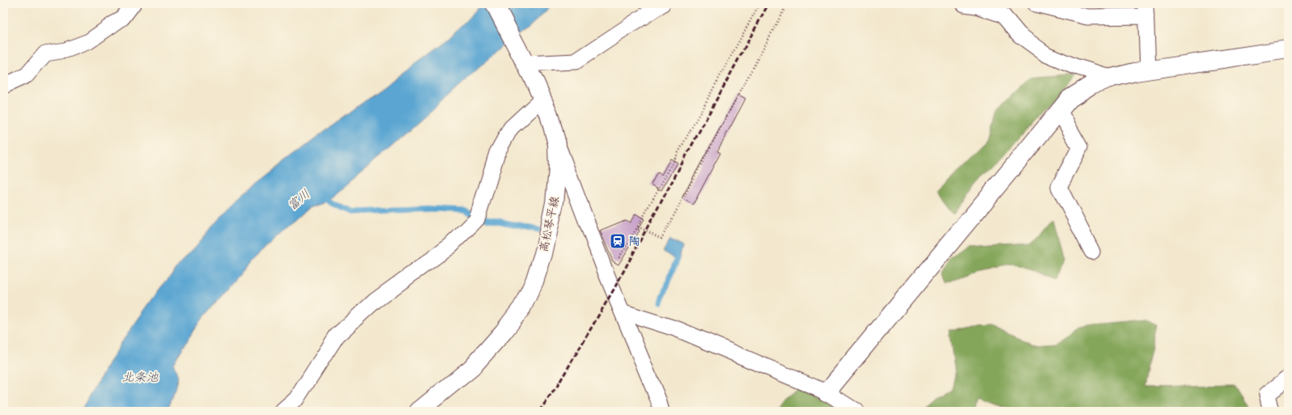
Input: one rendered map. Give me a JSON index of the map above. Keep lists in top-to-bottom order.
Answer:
{
  "streets": {
    "street": ["高松琴平線"]
  },
  "water": ["富川", "北条池"],
  "places": {
    "station": ["陶"]
  }
}
